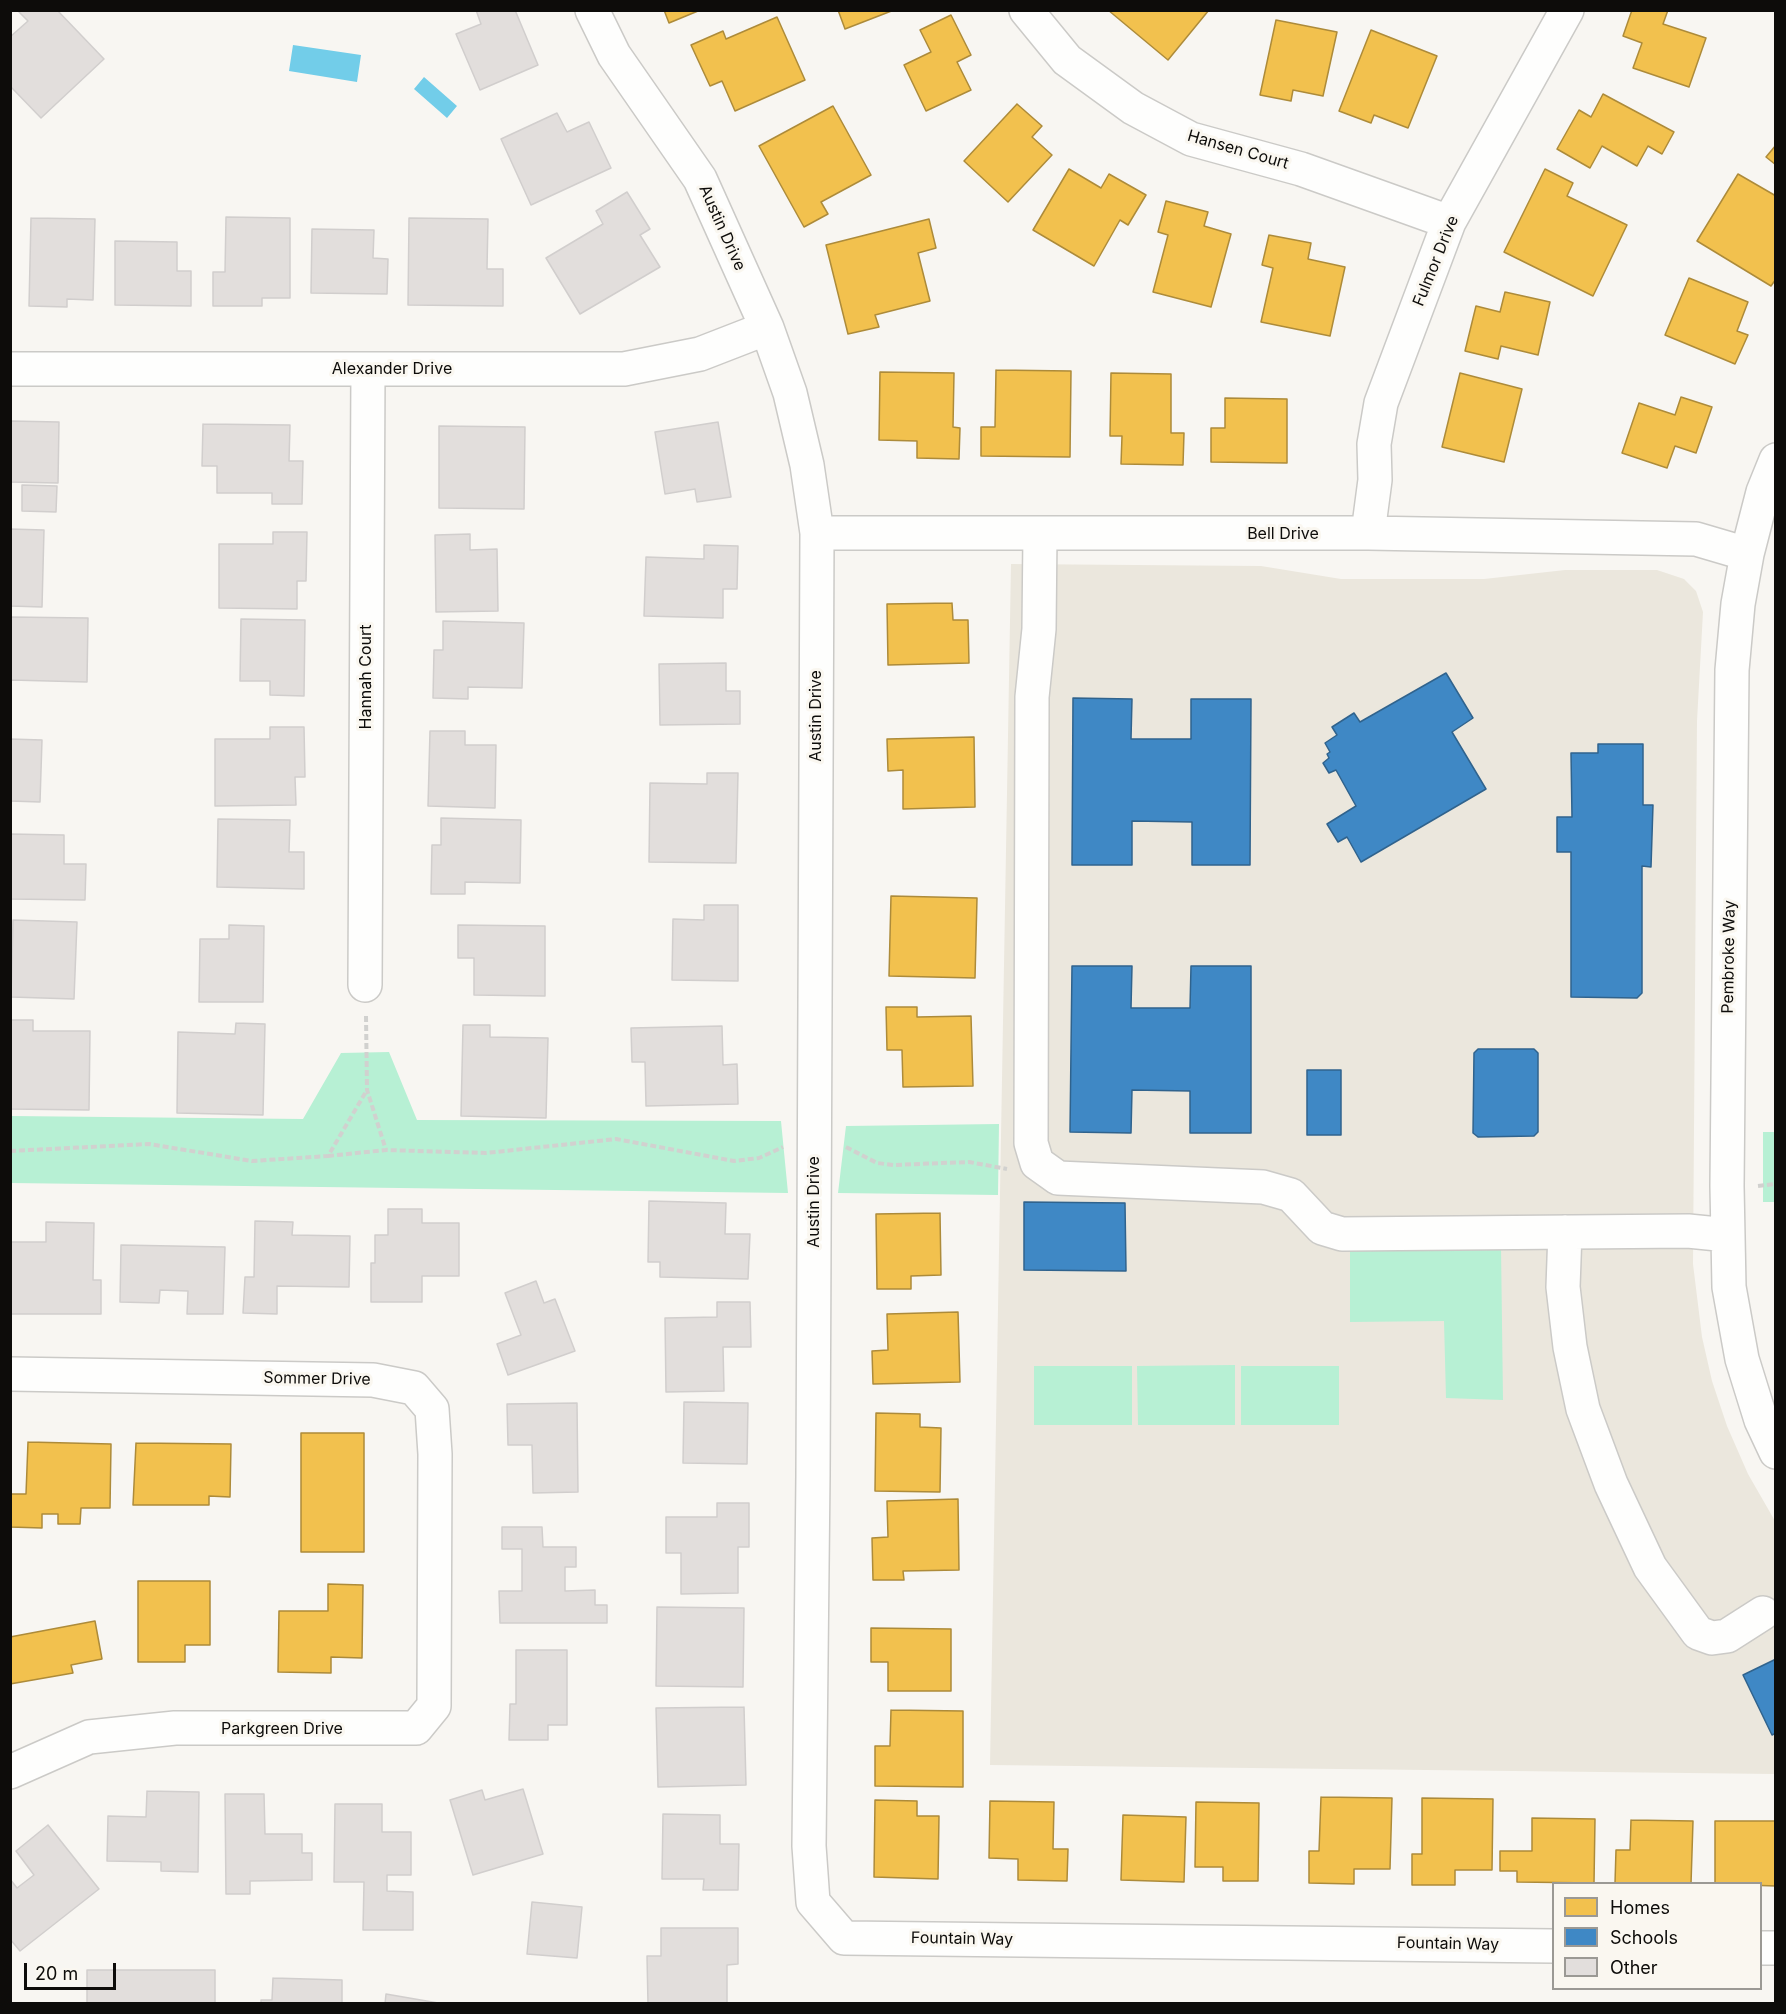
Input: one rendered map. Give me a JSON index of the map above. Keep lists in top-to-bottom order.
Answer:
{
  "streets": {
    "street": [
      "Hansen Court",
      "Austin Drive",
      "Fulmor Drive",
      "Alexander Drive",
      "Bell Drive",
      "Hannah Court",
      "Pembroke Way",
      "Sommer Drive",
      "Parkgreen Drive",
      "Fountain Way"
    ]
  },
  "crossings": [
    ["Hansen Court", "Fulmor Drive"],
    ["Austin Drive", "Alexander Drive"],
    ["Austin Drive", "Bell Drive"],
    ["Austin Drive", "Fountain Way"],
    ["Fulmor Drive", "Bell Drive"],
    ["Alexander Drive", "Hannah Court"],
    ["Bell Drive", "Pembroke Way"],
    ["Sommer Drive", "Parkgreen Drive"]
  ],
  "legend": ["Homes", "Schools", "Other"],
  "scale_bar": "20 m"
}
